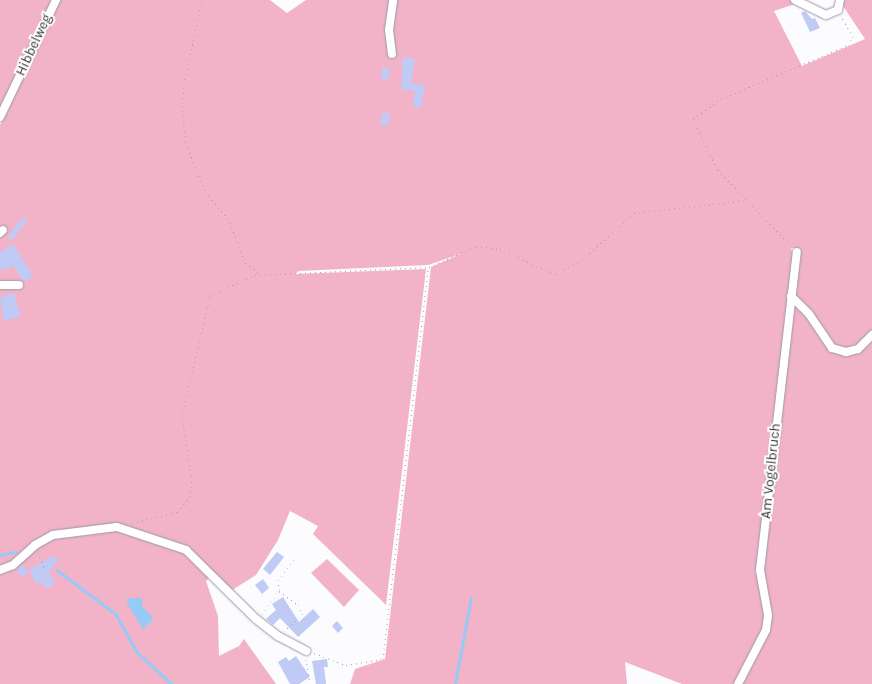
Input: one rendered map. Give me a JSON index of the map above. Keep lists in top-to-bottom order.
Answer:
{
  "streets": {
    "street": ["Hibbelweg", "Am Vogelbruch"]
  }
}
